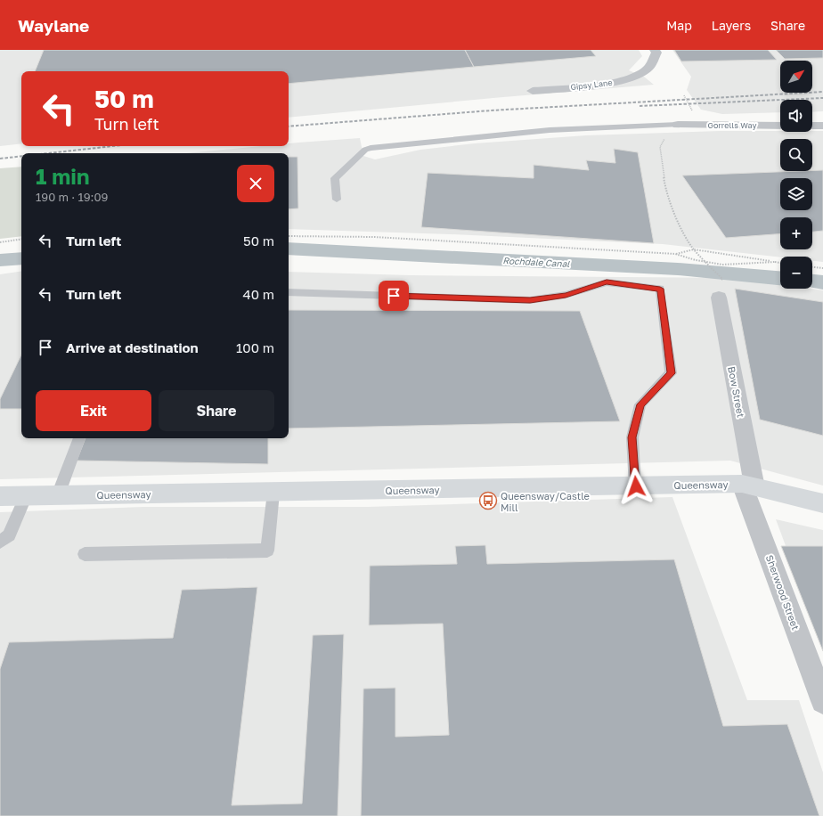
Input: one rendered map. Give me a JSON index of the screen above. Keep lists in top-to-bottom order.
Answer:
{
  "streets": {
    "main road": ["Queensway"],
    "street": [
      "Gipsy Lane",
      "Gorrells Way",
      "Bow Street",
      "Sherwood Street"
    ]
  },
  "crossings": [
    ["Bow Street", "Queensway"],
    ["Bow Street", "Sherwood Street"],
    ["Queensway", "Sherwood Street"]
  ],
  "water": ["Rochdale Canal"],
  "places": {
    "bus stop": ["Queensway/Castle Mill"]
  },
  "north": "top right",
  "page": {
    "header": "Waylane",
    "nav": ["Map", "Layers", "Share"],
    "map_buttons": ["+", "−"],
    "turn": ["50 m", "Turn left"],
    "heading": ["1 min", "190 m · 19:09"],
    "list": [
      {
        "name": "Turn left",
        "value": "50 m"
      },
      {
        "name": "Turn left",
        "value": "40 m"
      },
      {
        "name": "Arrive at destination",
        "value": "100 m"
      }
    ],
    "buttons": ["Exit", "Share"]
  }
}
